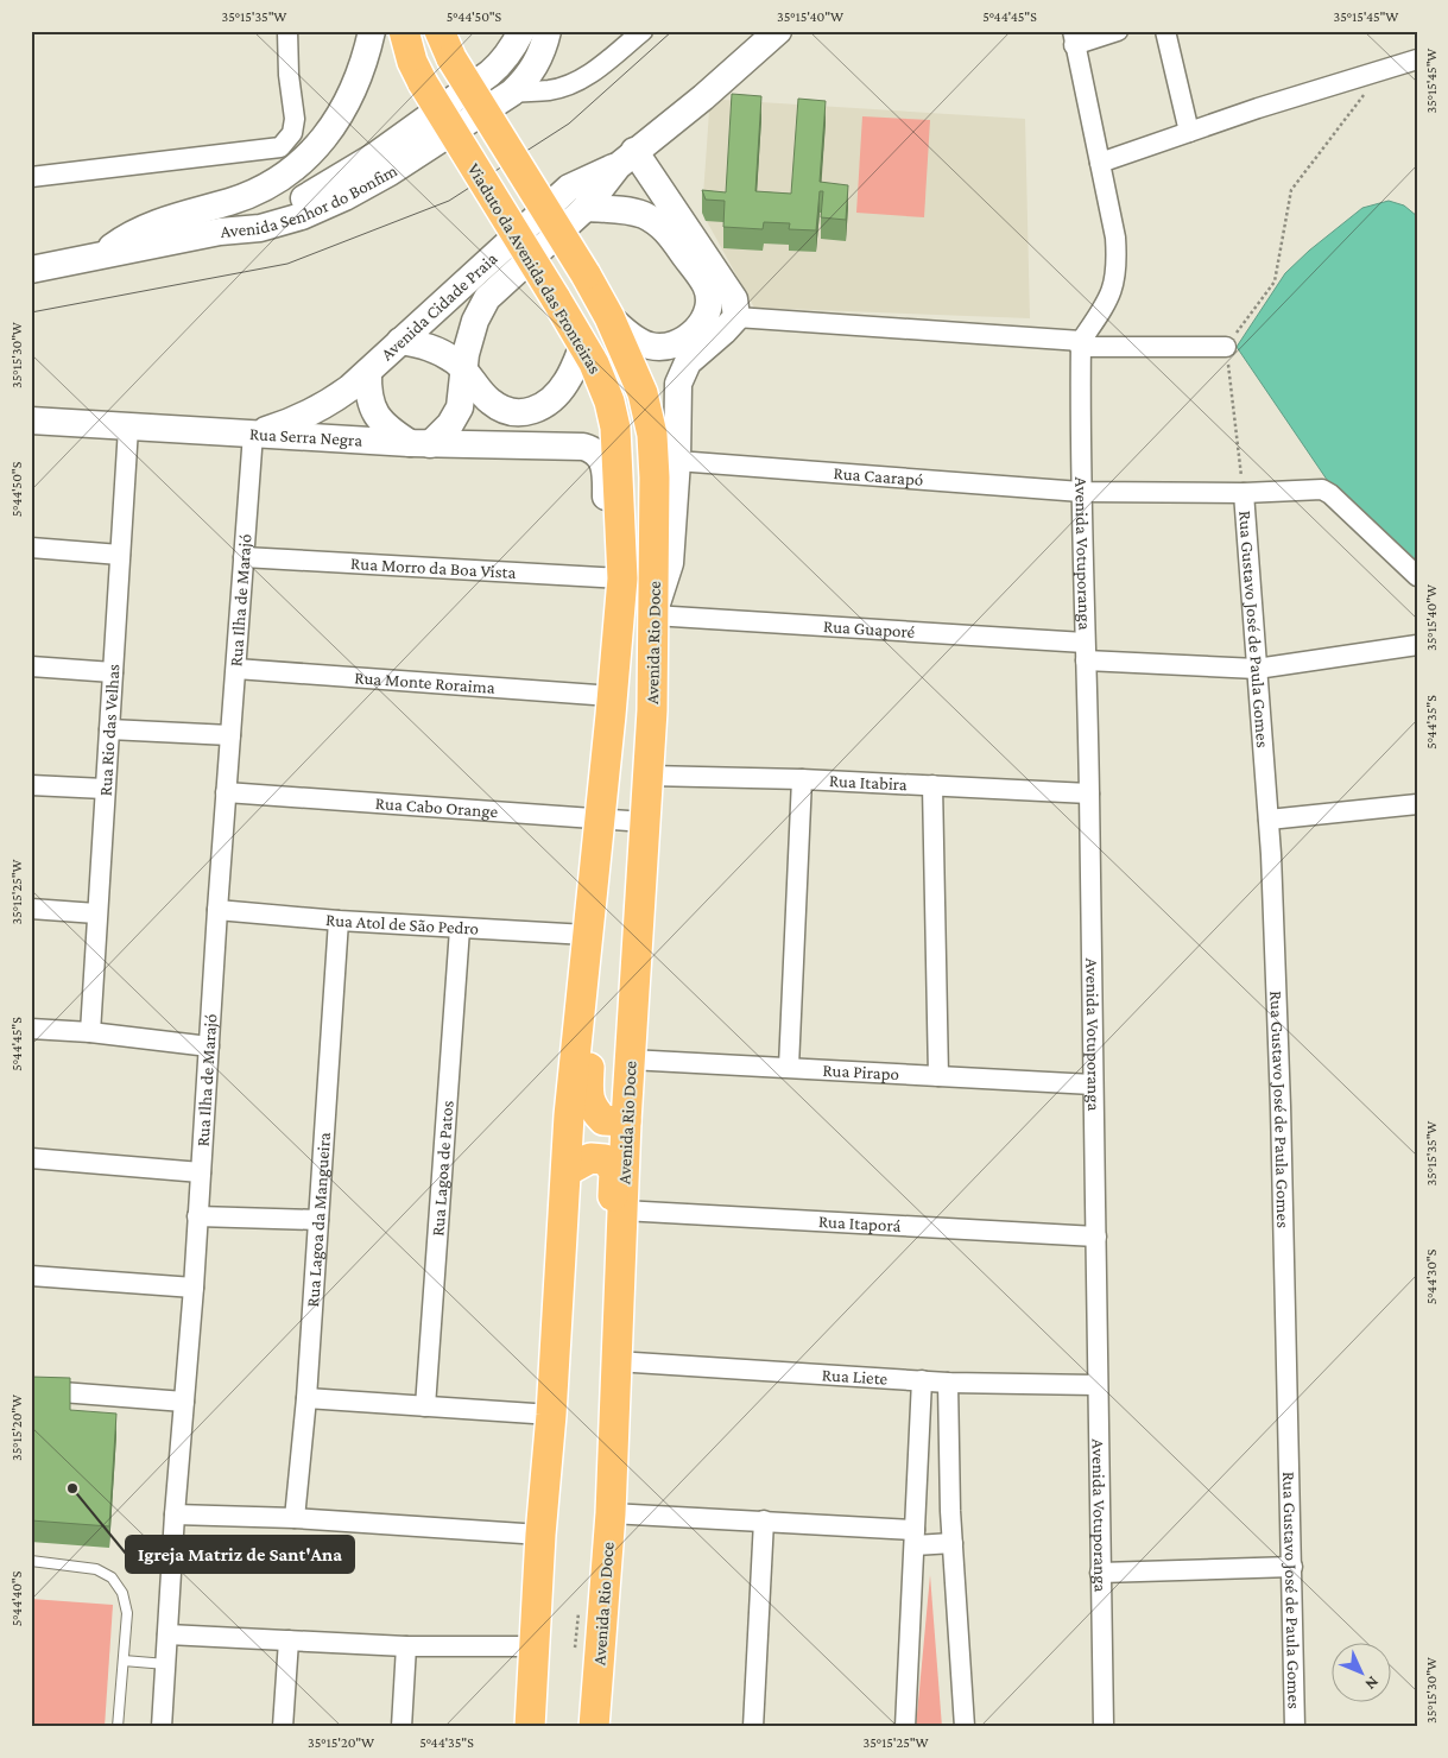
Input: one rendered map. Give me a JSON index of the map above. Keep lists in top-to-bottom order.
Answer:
{
  "streets": {
    "main road": [
      "Avenida Senhor do Bonfim",
      "Viaduto da Avenida das Fronteiras",
      "Avenida Cidade Praia",
      "Rua Serra Negra",
      "Avenida Rio Doce"
    ],
    "street": [
      "Rua Caarapó",
      "Avenida Votuporanga",
      "Rua Morro da Boa Vista",
      "Rua Ilha de Marajó",
      "Rua Guaporé",
      "Rua Gustavo José de Paula Gomes",
      "Rua Monte Roraima",
      "Rua Rio das Velhas",
      "Rua Itabira",
      "Rua Cabo Orange",
      "Rua Atol de São Pedro",
      "Rua Pirapo",
      "Rua Lagoa de Patos",
      "Rua Lagoa da Mangueira",
      "Rua Itaporá",
      "Rua Liete"
    ]
  },
  "crossings": [
    ["Viaduto da Avenida das Fronteiras", "Avenida Rio Doce"],
    ["Avenida Cidade Praia", "Rua Serra Negra"],
    ["Avenida Cidade Praia", "Rua Ilha de Marajó"],
    ["Rua Serra Negra", "Rua Morro da Boa Vista"],
    ["Rua Serra Negra", "Rua Ilha de Marajó"],
    ["Rua Serra Negra", "Avenida Rio Doce"],
    ["Rua Serra Negra", "Rua Rio das Velhas"],
    ["Rua Caarapó", "Avenida Votuporanga"],
    ["Rua Caarapó", "Rua Gustavo José de Paula Gomes"],
    ["Avenida Votuporanga", "Rua Guaporé"],
    ["Avenida Votuporanga", "Rua Itabira"],
    ["Avenida Votuporanga", "Rua Pirapo"],
    ["Avenida Votuporanga", "Rua Itaporá"],
    ["Avenida Votuporanga", "Rua Liete"],
    ["Rua Morro da Boa Vista", "Rua Ilha de Marajó"],
    ["Rua Morro da Boa Vista", "Avenida Rio Doce"],
    ["Rua Ilha de Marajó", "Rua Monte Roraima"],
    ["Rua Ilha de Marajó", "Rua Cabo Orange"],
    ["Rua Ilha de Marajó", "Rua Atol de São Pedro"],
    ["Rua Guaporé", "Rua Gustavo José de Paula Gomes"],
    ["Rua Guaporé", "Avenida Rio Doce"],
    ["Avenida Rio Doce", "Rua Monte Roraima"],
    ["Avenida Rio Doce", "Rua Itabira"],
    ["Avenida Rio Doce", "Rua Cabo Orange"],
    ["Avenida Rio Doce", "Rua Atol de São Pedro"],
    ["Avenida Rio Doce", "Rua Pirapo"],
    ["Avenida Rio Doce", "Rua Itaporá"],
    ["Avenida Rio Doce", "Rua Liete"],
    ["Rua Atol de São Pedro", "Rua Lagoa de Patos"],
    ["Rua Atol de São Pedro", "Rua Lagoa da Mangueira"]
  ],
  "places": ["Igreja Matriz de Sant'Ana"],
  "north": "bottom right",
  "coordinates": [
    "35°15'35\"W",
    "5°44'50\"S",
    "35°15'40\"W",
    "5°44'45\"S",
    "35°15'45\"W",
    "35°15'30\"W",
    "5°44'35\"S",
    "35°15'25\"W",
    "5°44'30\"S",
    "35°15'20\"W",
    "5°44'40\"S"
  ]
}
